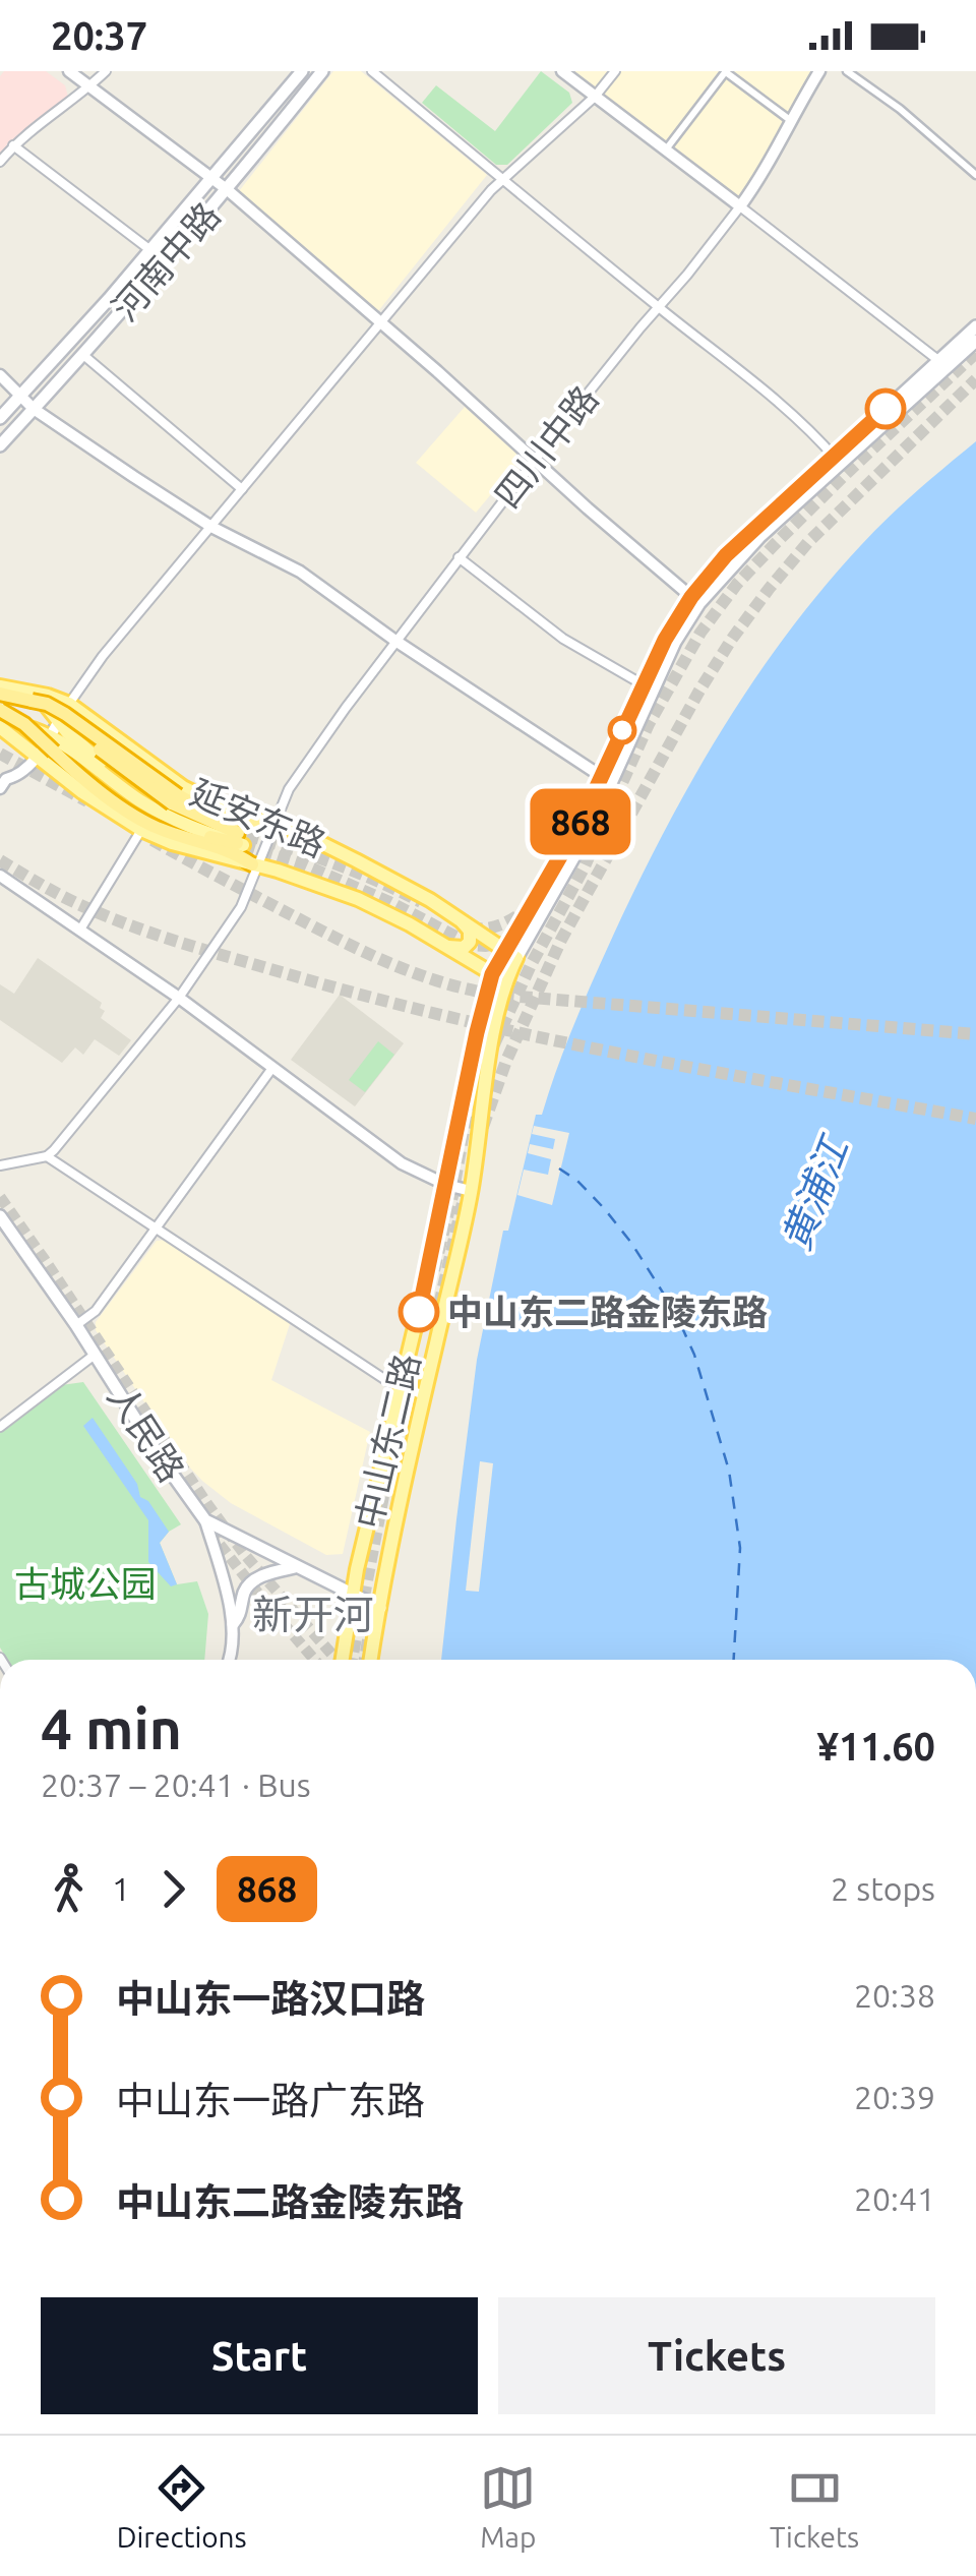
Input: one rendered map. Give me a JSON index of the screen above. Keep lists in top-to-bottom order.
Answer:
{
  "streets": {
    "main road": [
      "河南中路",
      "延安东路",
      "人民路",
      "中山东二路"
    ],
    "street": ["四川中路"]
  },
  "crossings": [
    ["四川中路", "延安东路"],
    ["延安东路", "中山东二路"]
  ],
  "districts": ["新开河"],
  "water": ["黄浦江"],
  "parks": ["古城公园"],
  "places": ["中山东二路金陵东路"],
  "lines": ["bus line 868"],
  "page": {
    "status": "20:37",
    "on_map": "868",
    "heading": ["4 min", "20:37 – 20:41 · Bus", "¥11.60"],
    "legs": ["1", "868", "2 stops"],
    "list": [
      {
        "name": "中山东一路汉口路",
        "value": "20:38"
      },
      {
        "name": "中山东一路广东路",
        "value": "20:39"
      },
      {
        "name": "中山东二路金陵东路",
        "value": "20:41"
      }
    ],
    "buttons": ["Start", "Tickets"],
    "tabs": ["Directions", "Map", "Tickets"]
  }
}
